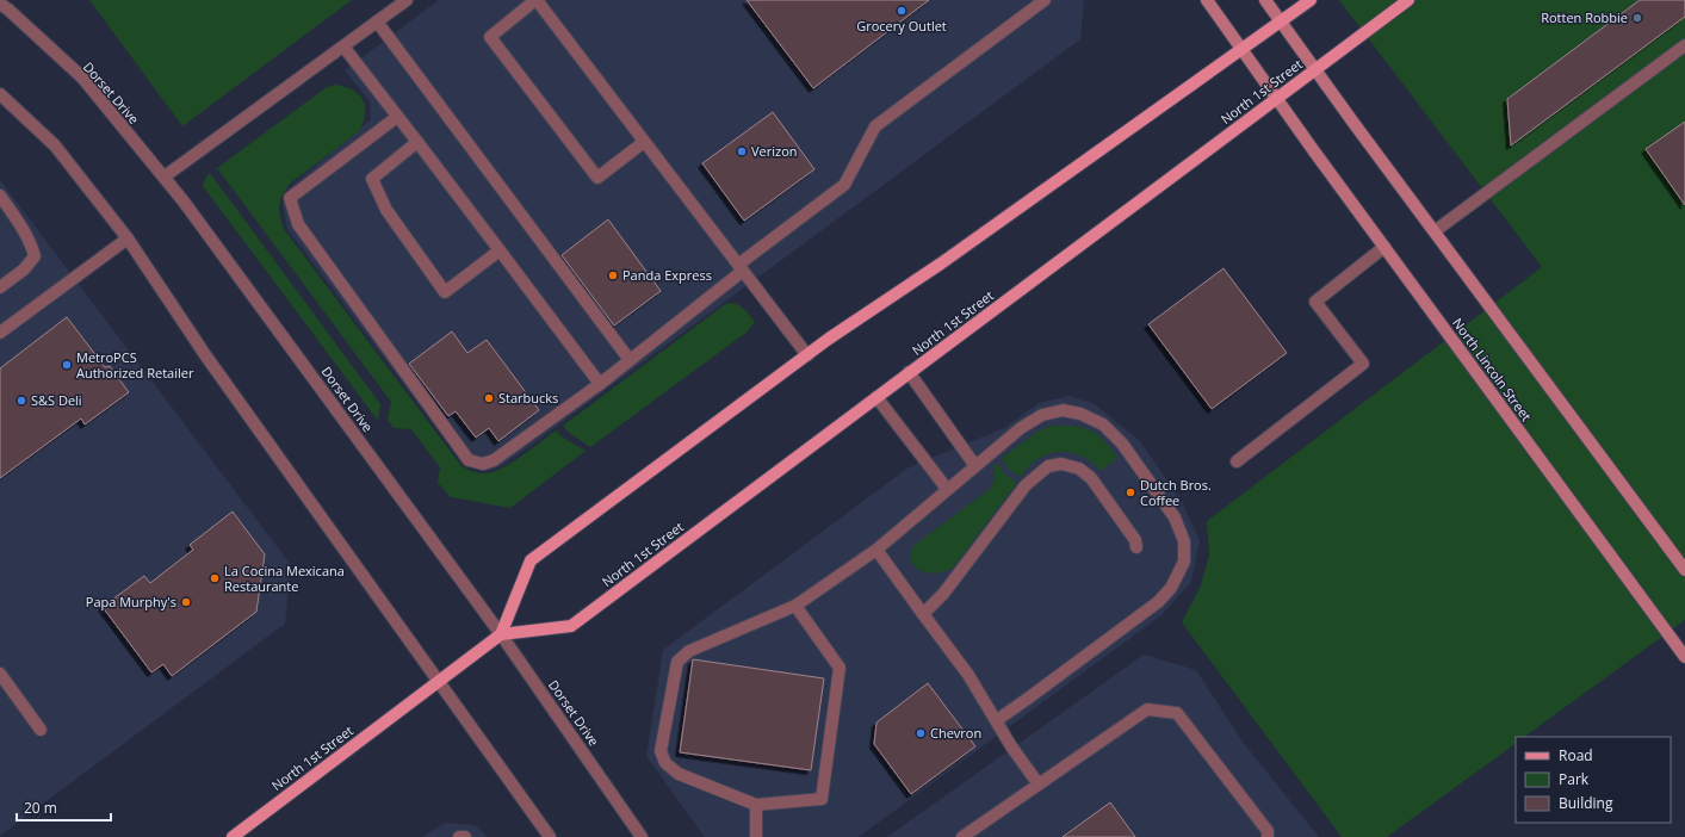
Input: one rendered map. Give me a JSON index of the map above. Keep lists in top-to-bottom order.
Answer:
{
  "streets": {
    "main road": ["North 1st Street"],
    "street": ["Dorset Drive", "North Lincoln Street"]
  },
  "crossings": [
    ["North 1st Street", "Dorset Drive"],
    ["North 1st Street", "North Lincoln Street"]
  ],
  "places": [
    "Grocery Outlet",
    "Rotten Robbie",
    "Verizon",
    "Panda Express",
    "MetroPCS Authorized Retailer",
    "Starbucks",
    "S&S Deli",
    "Dutch Bros. Coffee",
    "La Cocina Mexicana Restaurante",
    "Papa Murphy's",
    "Chevron"
  ],
  "legend": ["Road", "Park", "Building"],
  "scale_bar": "20 m"
}
